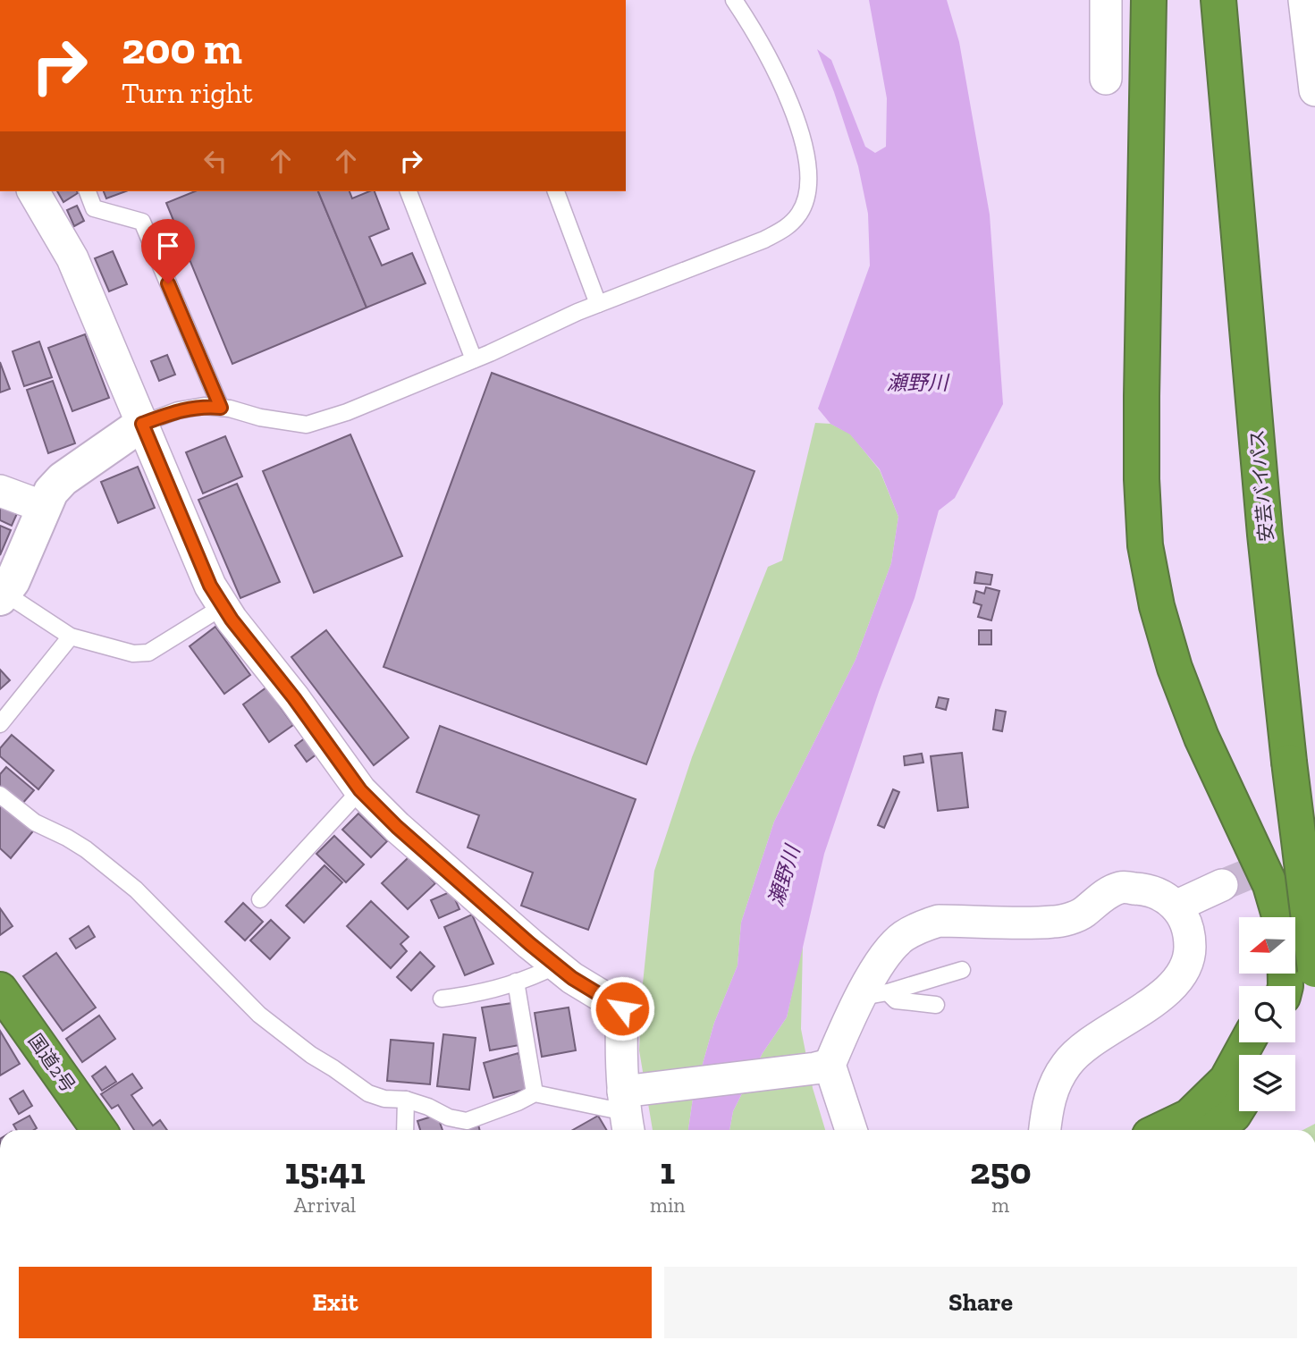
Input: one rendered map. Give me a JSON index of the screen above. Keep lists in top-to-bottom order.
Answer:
{
  "streets": {
    "highway": ["安芸バイパス", "国道2号"]
  },
  "water": ["瀬野川"],
  "north": "left",
  "page": {
    "turn": ["200 m", "Turn right"],
    "eta": [
      "15:41",
      "Arrival",
      "1",
      "min",
      "250",
      "m"
    ],
    "buttons": ["Exit", "Share"]
  }
}
